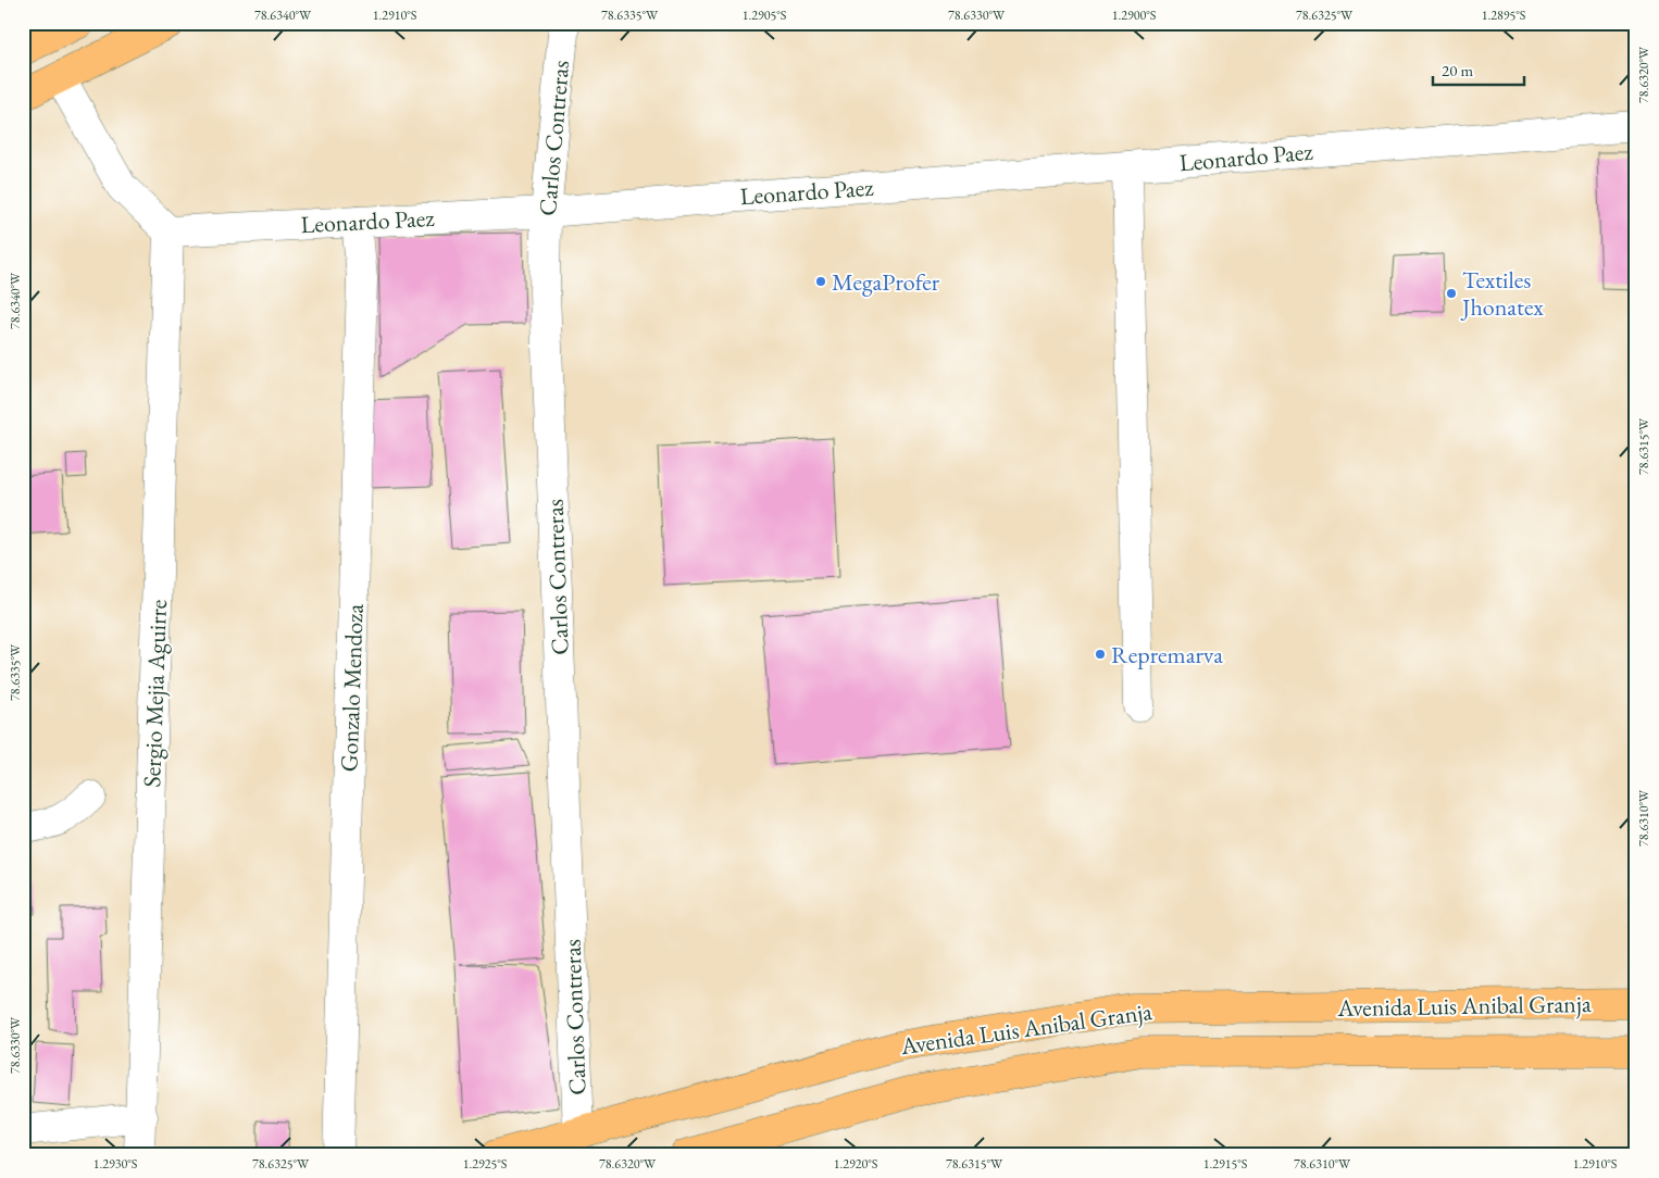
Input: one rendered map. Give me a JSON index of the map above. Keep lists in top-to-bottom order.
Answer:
{
  "streets": {
    "main road": ["Avenida Luis Anibal Granja"],
    "street": [
      "Carlos Contreras",
      "Leonardo Paez",
      "Gonzalo Mendoza",
      "Sergio Mejia Aguirre"
    ]
  },
  "crossings": [
    ["Carlos Contreras", "Leonardo Paez"],
    ["Carlos Contreras", "Avenida Luis Anibal Granja"],
    ["Leonardo Paez", "Gonzalo Mendoza"],
    ["Leonardo Paez", "Sergio Mejia Aguirre"]
  ],
  "places": ["MegaProfer", "Textiles Jhonatex", "Repremarva"],
  "scale_bar": "20 m",
  "coordinates": [
    "78.6340°W",
    "1.2910°S",
    "78.6335°W",
    "1.2905°S",
    "78.6330°W",
    "1.2900°S",
    "78.6325°W",
    "1.2895°S",
    "78.6320°W",
    "78.6315°W",
    "78.6310°W",
    "1.2930°S",
    "1.2925°S",
    "1.2920°S",
    "1.2915°S"
  ]
}
